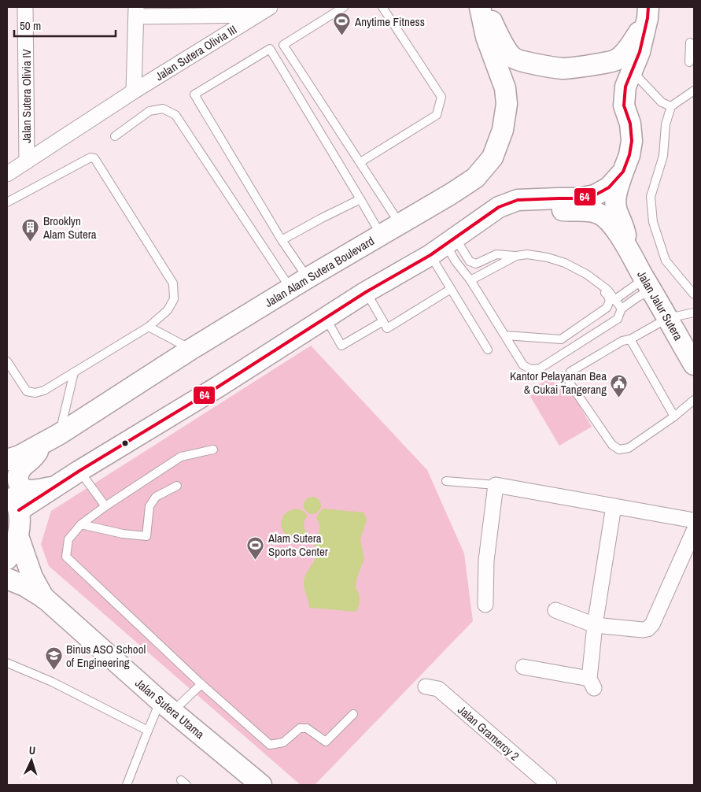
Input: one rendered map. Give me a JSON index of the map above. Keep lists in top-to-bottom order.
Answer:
{
  "streets": {
    "main road": ["Jalan Alam Sutera Boulevard", "Jalan Jalur Sutera", "Jalan Sutera Utama"],
    "street": ["Jalan Sutera Olivia III", "Jalan Sutera Olivia IV", "Jalan Gramercy 2"]
  },
  "crossings": [
    ["Jalan Sutera Olivia III", "Jalan Sutera Olivia IV"]
  ],
  "places": {
    "sports": ["Anytime Fitness", "Alam Sutera Sports Center"],
    "building": ["Brooklyn Alam Sutera"],
    "public building": ["Kantor Pelayanan Bea & Cukai Tangerang"],
    "school or university": ["Binus ASO School of Engineering"]
  },
  "lines": ["transit line 64"],
  "scale_bar": "50 m",
  "north": "top"
}
